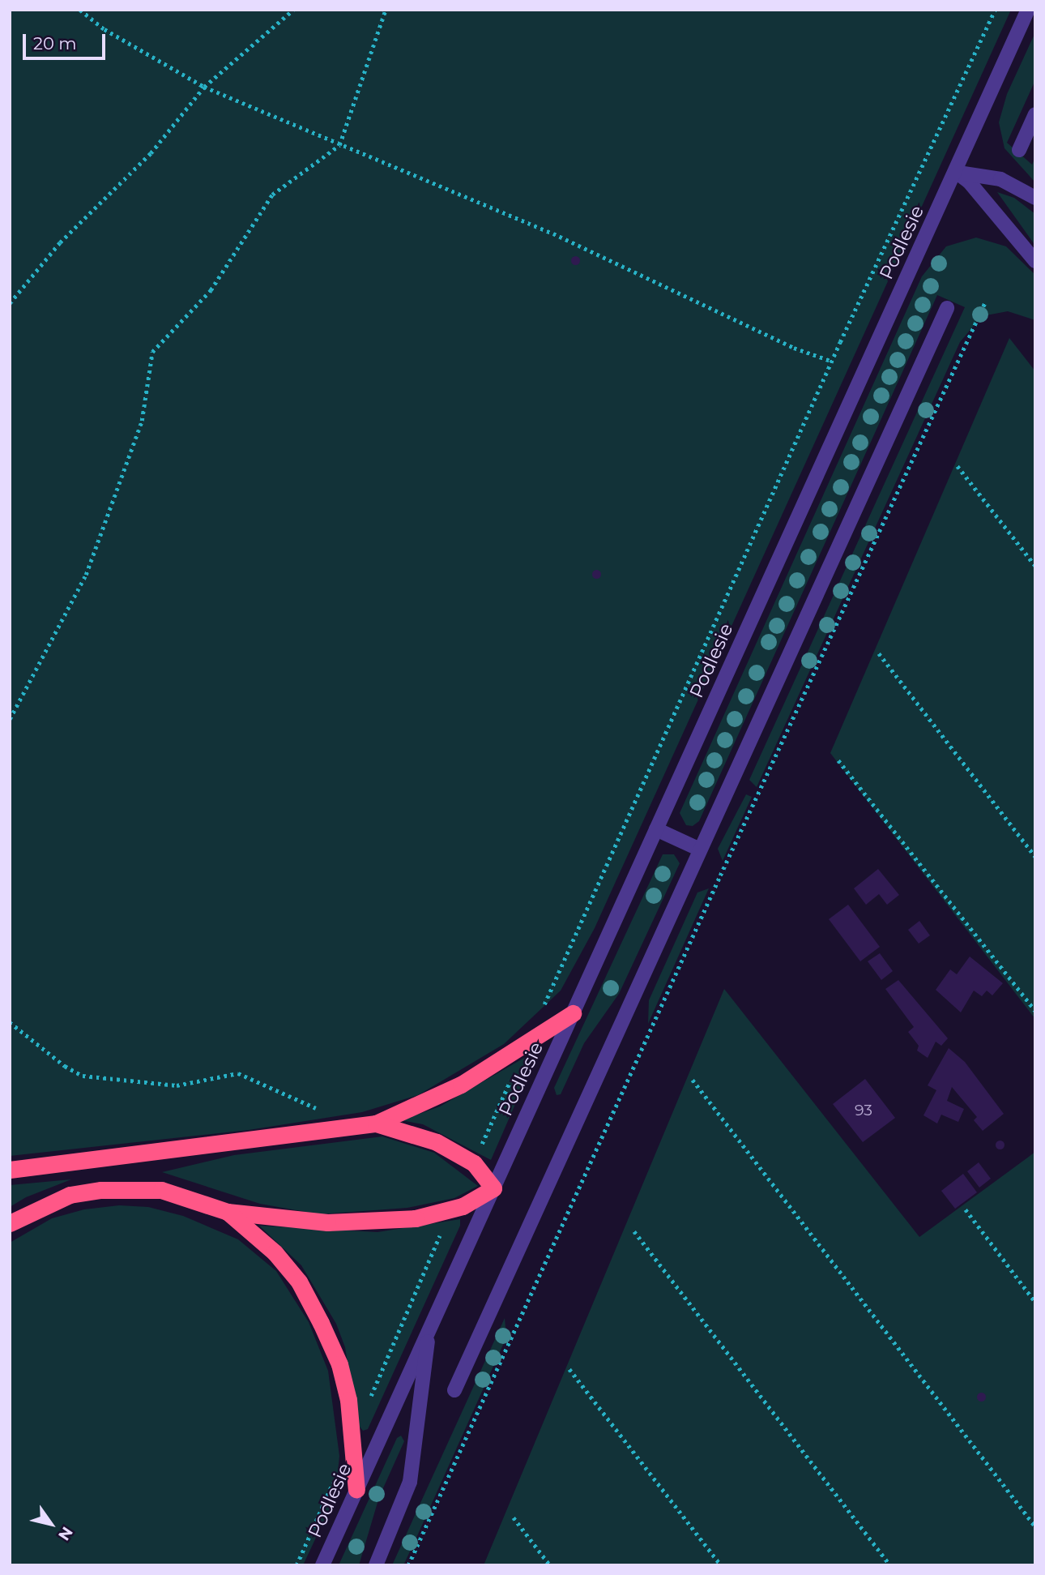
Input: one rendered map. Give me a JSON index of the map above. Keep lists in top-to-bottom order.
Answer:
{
  "streets": {
    "street": ["Podlesie"]
  },
  "house_numbers": ["93"],
  "scale_bar": "20 m",
  "north": "bottom right"
}
